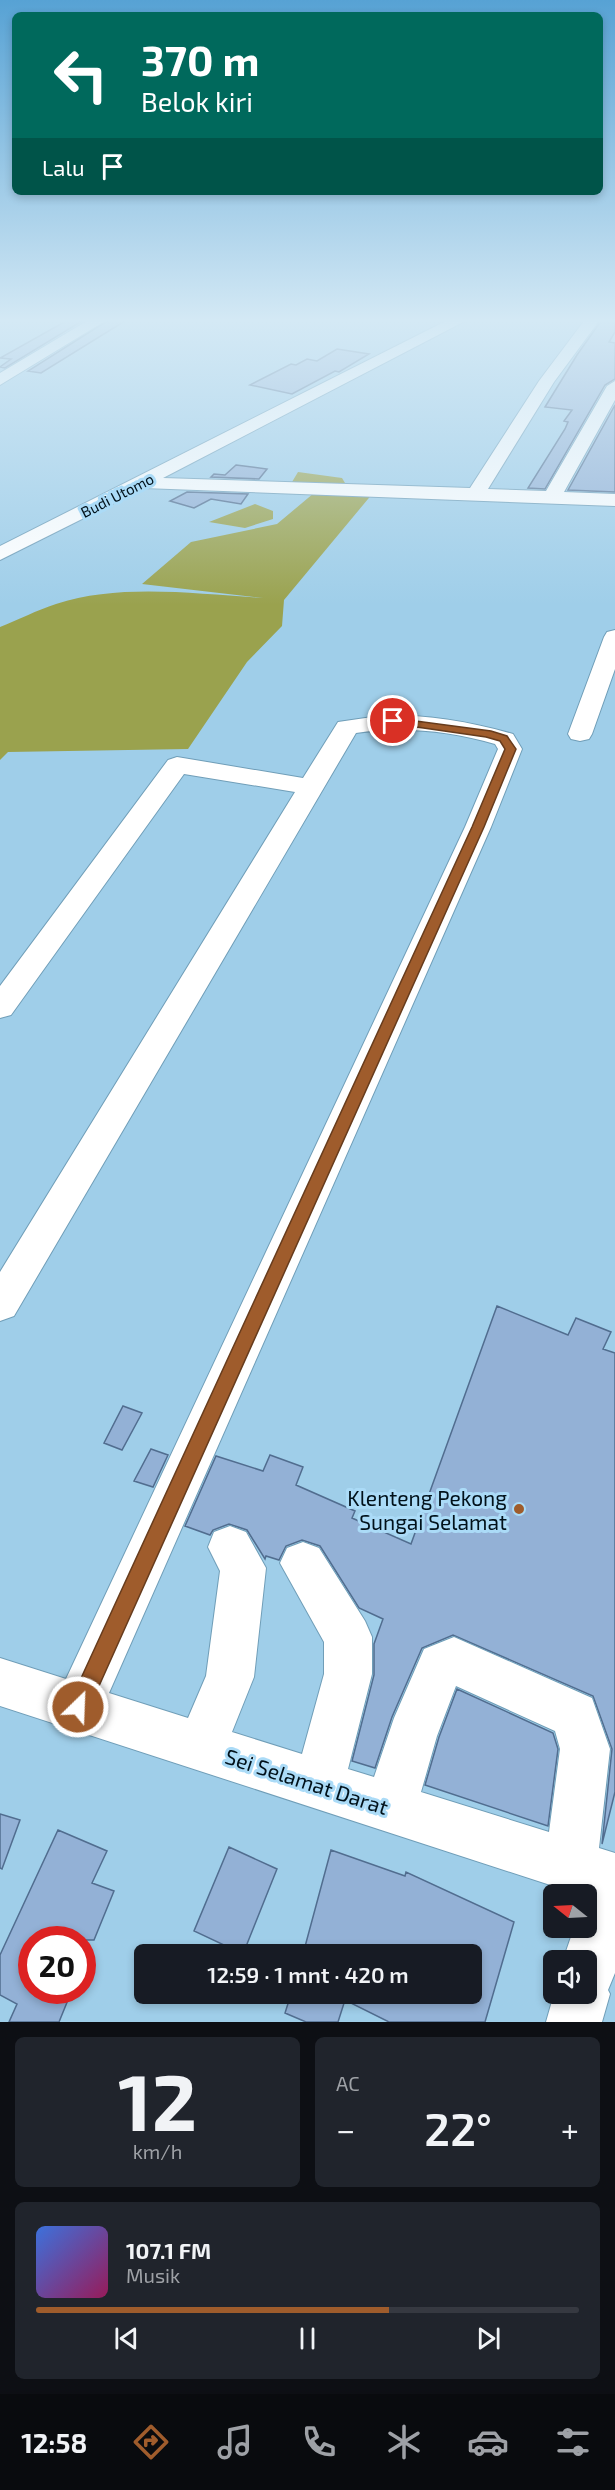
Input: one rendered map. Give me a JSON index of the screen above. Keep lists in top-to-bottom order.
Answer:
{
  "streets": {
    "street": ["Budi Utomo", "Sei Selamat Darat"]
  },
  "places": ["Klenteng Pekong Sungai Selamat"],
  "north": "left",
  "page": {
    "turn": ["370 m", "Belok kiri"],
    "then": "Lalu",
    "limit": "20",
    "trip": "12:59 · 1 mnt · 420 m",
    "tile": [
      ["12", "km/h"],
      "AC"
    ],
    "heat": ["−", "22°", "+"],
    "song": ["107.1 FM", "Musik"],
    "tabs": "12:58"
  }
}
